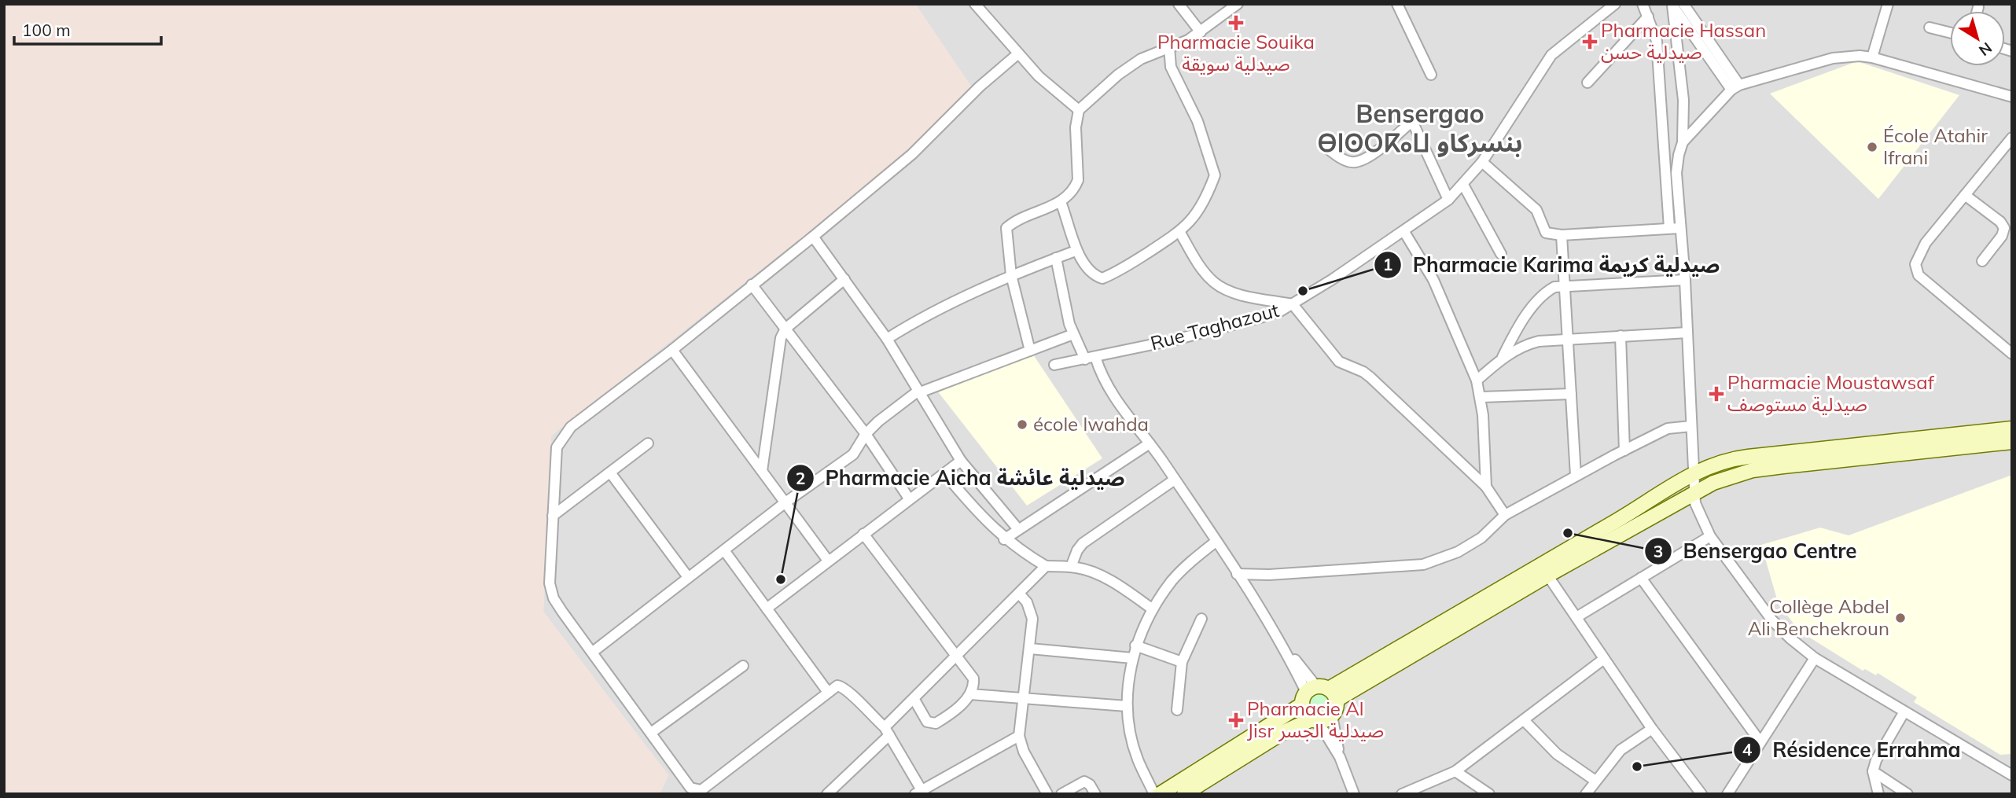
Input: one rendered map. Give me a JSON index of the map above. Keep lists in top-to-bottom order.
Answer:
{
  "streets": {
    "street": ["Rue Taghazout"]
  },
  "districts": ["Bensergao ⴱⵏⵙⵔⴽⴰⵡ بنسركاو"],
  "places": {
    "health": [
      "Pharmacie Souika صيدلية سويقة",
      "Pharmacie Hassan صيدلية حسن",
      "Pharmacie Moustawsaf صيدلية مستوصف",
      "Pharmacie Al Jisr صيدلية الجسر"
    ],
    "other": [
      "École Atahir Ifrani",
      "Pharmacie Karima صيدلية كريمة",
      "école lwahda",
      "Bensergao Centre",
      "Pharmacie Aicha صيدلية عائشة",
      "Collège Abdel Ali Benchekroun",
      "Résidence Errahma"
    ]
  },
  "scale_bar": "100 m",
  "north": "bottom right"
}
